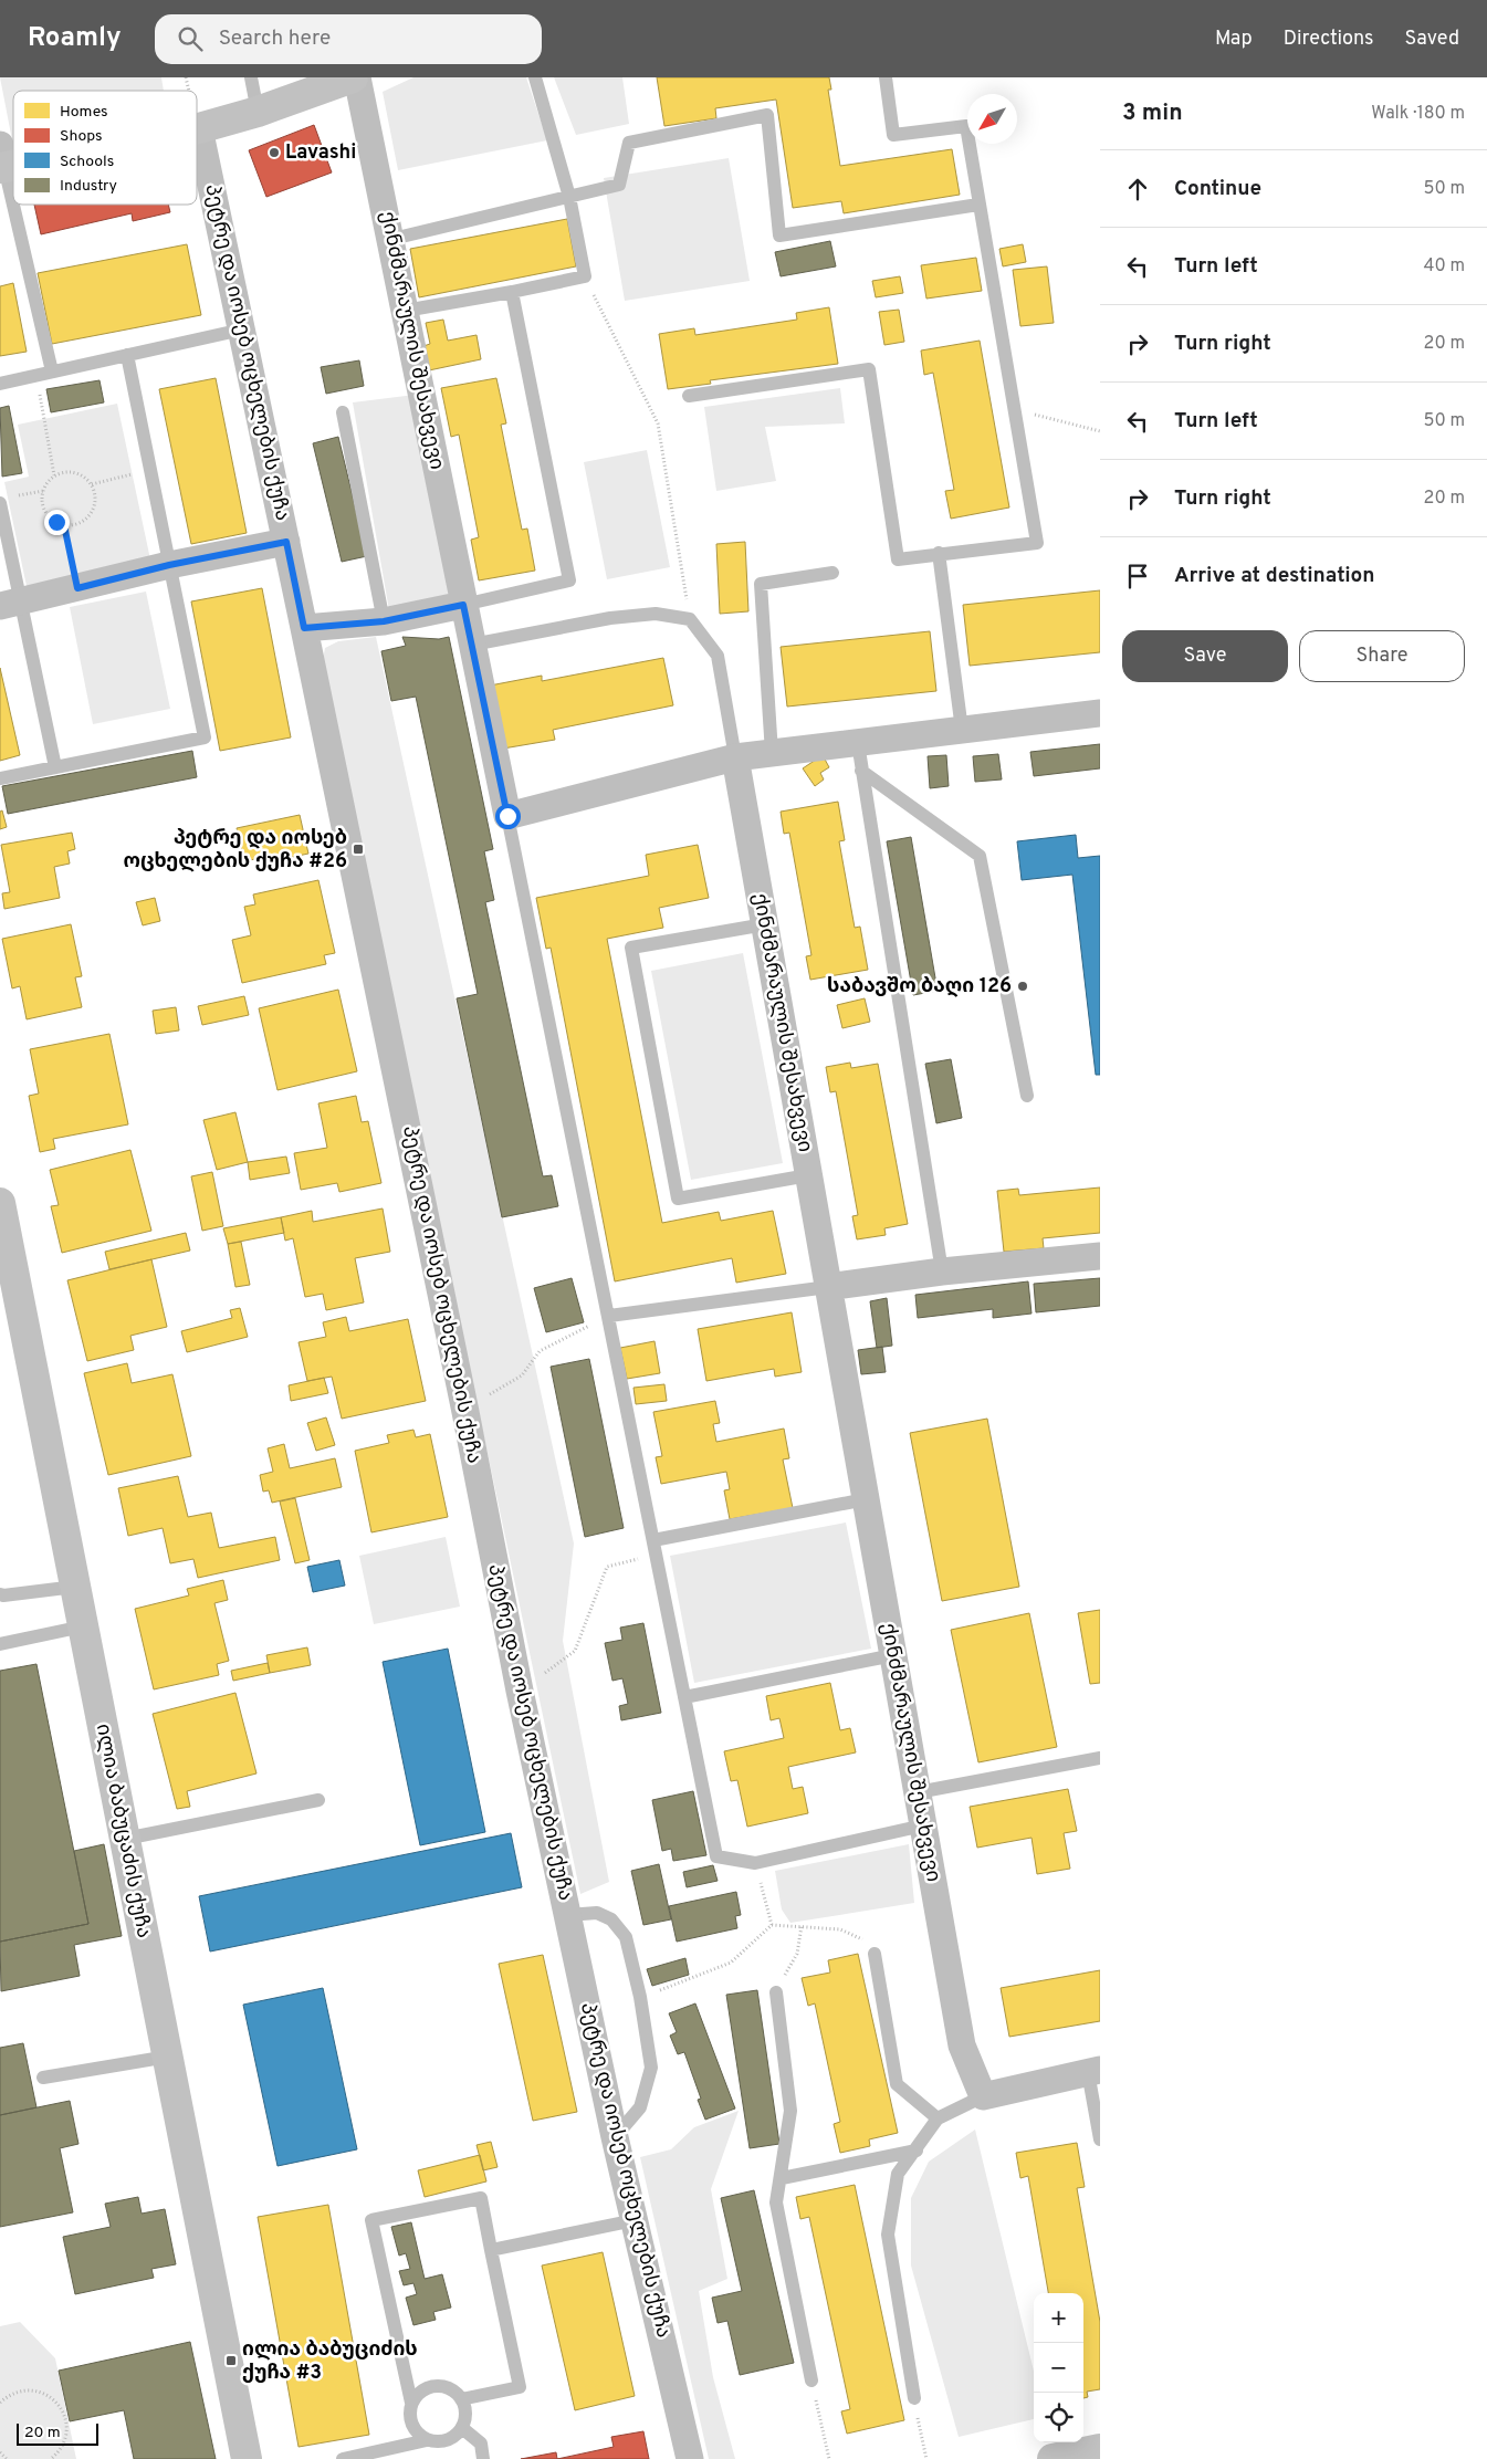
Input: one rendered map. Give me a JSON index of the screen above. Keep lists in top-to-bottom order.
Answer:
{
  "streets": {
    "street": ["ქინძმარაულის შესახვევი", "პეტრე და იოსებ ოცხელების ქუჩა", "ილია ბაბუცაძის ქუჩა"]
  },
  "places": {
    "other": ["Lavashi", "საბავშო ბაღი 126"],
    "transit": ["პეტრე და იოსებ ოცხელების ქუჩა #26", "ილია ბაბუციძის ქუჩა #3"]
  },
  "legend": [
    "Homes",
    "Shops",
    "Schools",
    "Industry"
  ],
  "scale_bar": "20 m",
  "north": "bottom left",
  "page": {
    "header": "Roamly",
    "search": "Search here",
    "nav": ["Map", "Directions", "Saved"],
    "heading": ["3 min", "Walk · 180 m"],
    "list": [
      ["Continue", "50 m"],
      ["Turn left", "40 m"],
      ["Turn right", "20 m"],
      ["Turn left", "50 m"],
      ["Turn right", "20 m"],
      "Arrive at destination"
    ],
    "buttons": ["Save", "Share"],
    "map_buttons": ["+", "−"],
    "scale": "20 m"
  }
}
